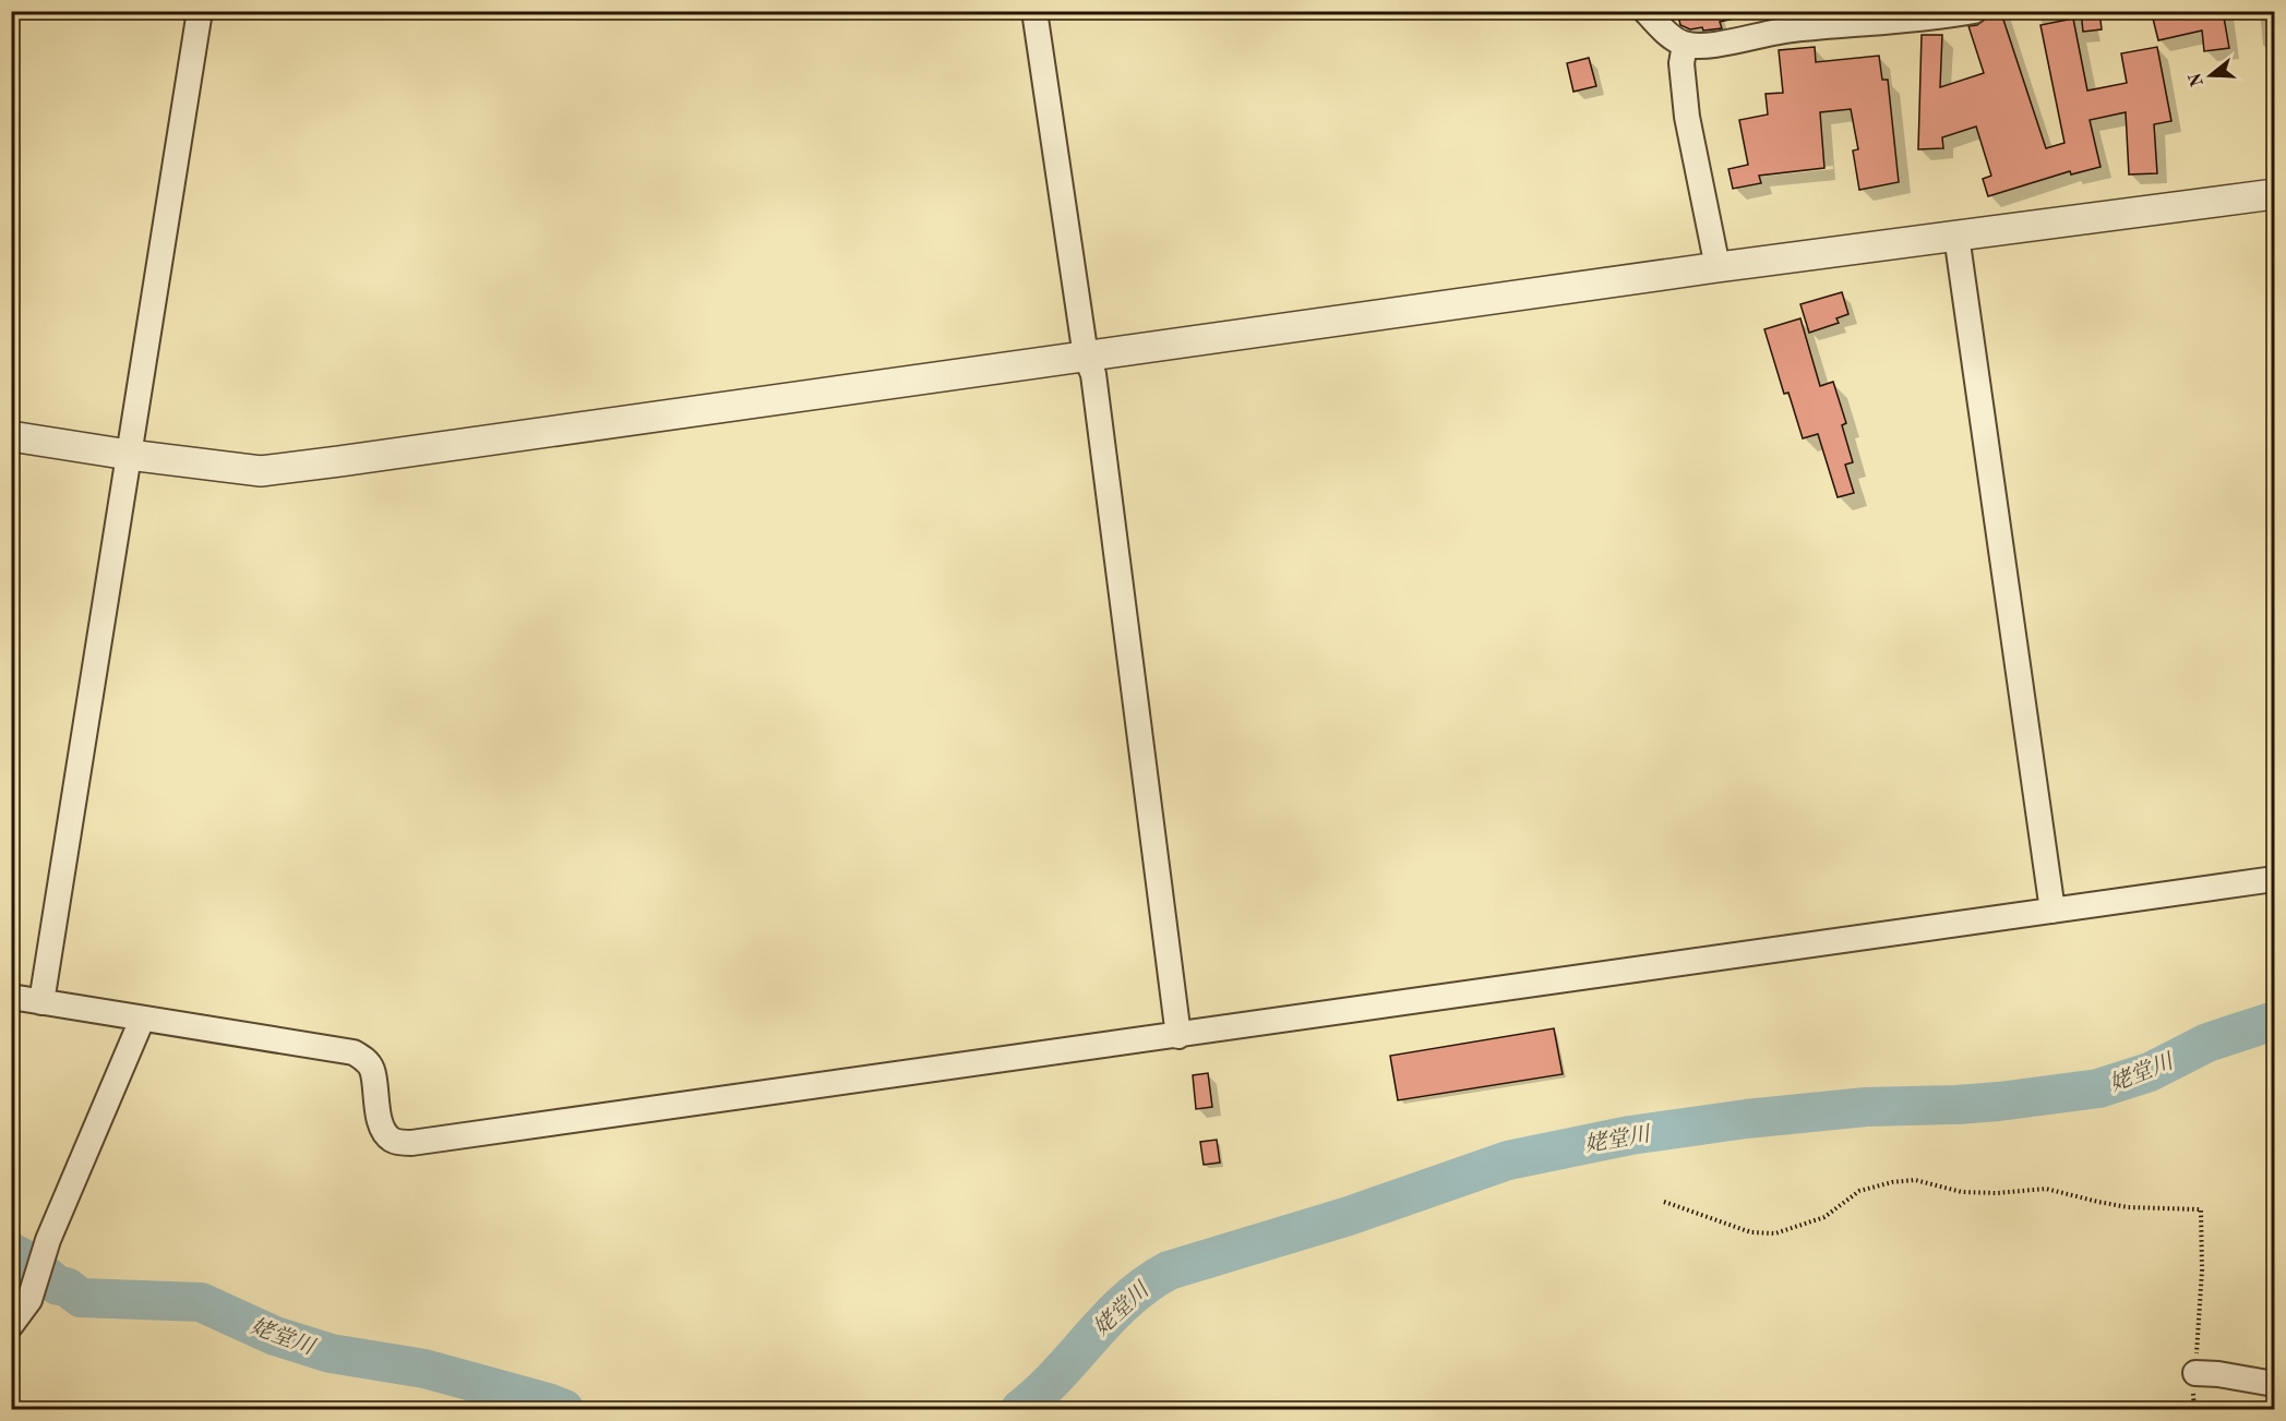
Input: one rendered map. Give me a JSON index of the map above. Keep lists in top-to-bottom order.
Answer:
{
  "water": ["姥堂川"],
  "north": "left"
}
